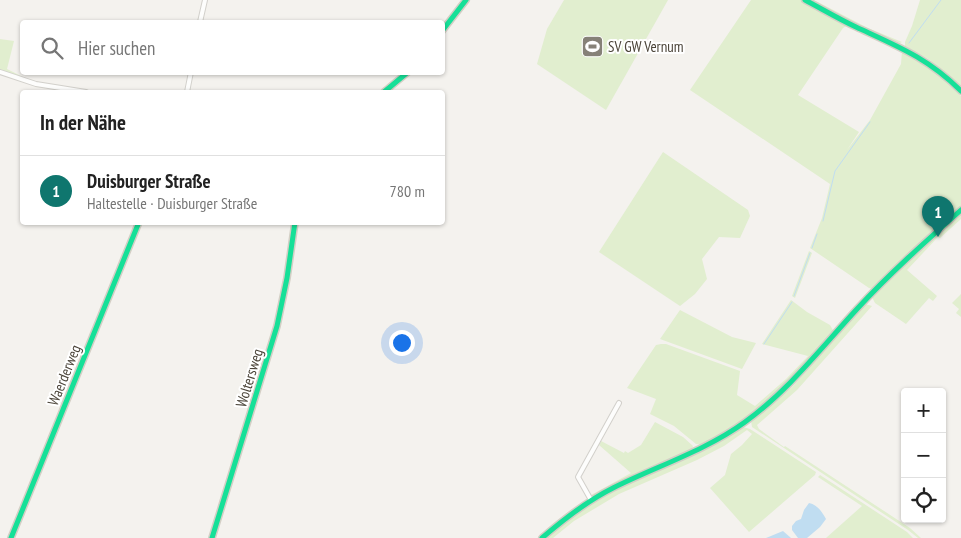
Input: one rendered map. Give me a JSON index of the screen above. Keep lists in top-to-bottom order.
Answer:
{
  "streets": {
    "street": ["Waerderweg", "Woltersweg"]
  },
  "places": {
    "sports": ["SV GW Vernum"]
  },
  "page": {
    "search": "Hier suchen",
    "heading": "In der Nähe",
    "list": [
      {
        "mark": "1",
        "name": "Duisburger Straße",
        "note": "Haltestelle · Duisburger Straße",
        "value": "780 m"
      }
    ],
    "pins": "1",
    "map_buttons": ["+", "−"]
  }
}
